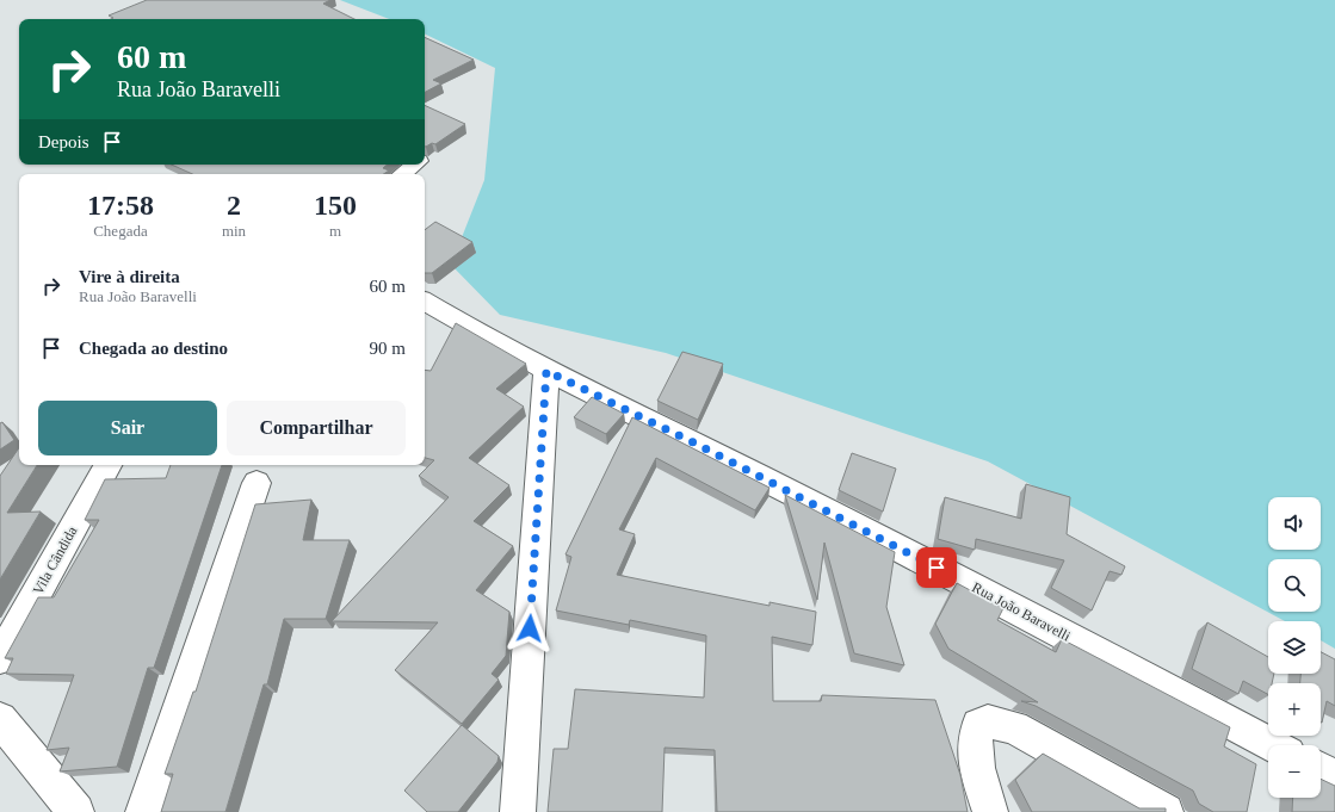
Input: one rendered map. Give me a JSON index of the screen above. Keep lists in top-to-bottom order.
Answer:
{
  "streets": {
    "street": ["Vila Cândida", "Rua João Baravelli"]
  },
  "page": {
    "turn": ["60 m", "Rua João Baravelli"],
    "then": "Depois",
    "eta": [
      "17:58",
      "Chegada",
      "2",
      "min",
      "150",
      "m"
    ],
    "list": [
      {
        "name": "Vire à direita",
        "note": "Rua João Baravelli",
        "value": "60 m"
      },
      {
        "name": "Chegada ao destino",
        "value": "90 m"
      }
    ],
    "buttons": ["Sair", "Compartilhar"],
    "map_buttons": ["+", "−"]
  }
}
